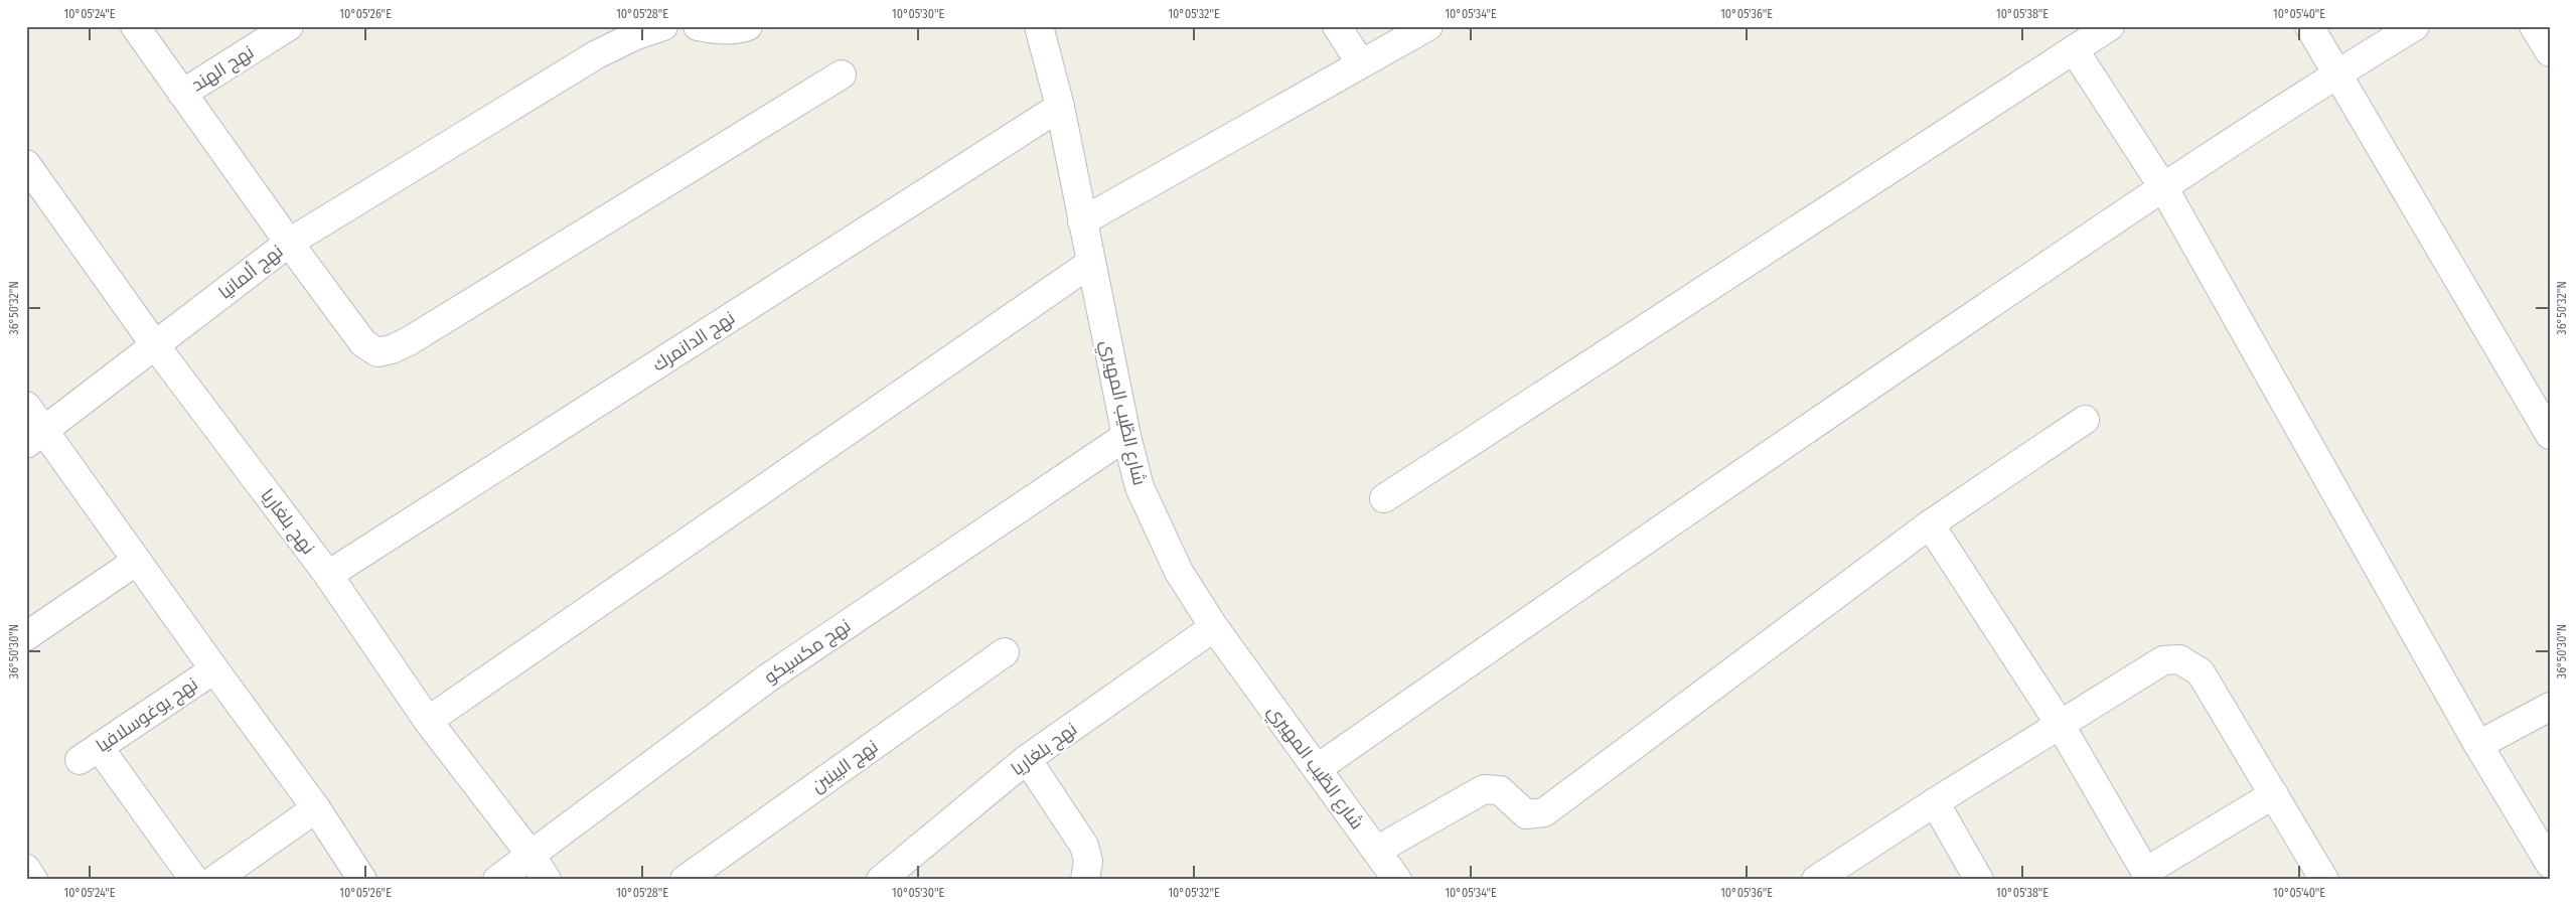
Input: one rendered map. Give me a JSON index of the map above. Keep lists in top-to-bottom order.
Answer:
{
  "streets": {
    "street": [
      "نهج الهند",
      "نهج ألمانيا",
      "نهج الدانمرك",
      "شارع الطّيب المهيري",
      "نهج بلغاريا",
      "نهج مكسيكو",
      "نهج يوغوسلافيا",
      "نهج البينين"
    ]
  },
  "crossings": [
    ["نهج الهند", "نهج ألمانيا"],
    ["نهج ألمانيا", "نهج بلغاريا"],
    ["نهج الدانمرك", "شارع الطّيب المهيري"],
    ["نهج الدانمرك", "نهج بلغاريا"],
    ["شارع الطّيب المهيري", "نهج بلغاريا"],
    ["شارع الطّيب المهيري", "نهج مكسيكو"],
    ["نهج بلغاريا", "نهج مكسيكو"]
  ],
  "coordinates": [
    "10°05'24\"E",
    "10°05'26\"E",
    "10°05'28\"E",
    "10°05'30\"E",
    "10°05'32\"E",
    "10°05'34\"E",
    "10°05'36\"E",
    "10°05'38\"E",
    "10°05'40\"E",
    "36°50'32\"N",
    "36°50'30\"N"
  ]
}
